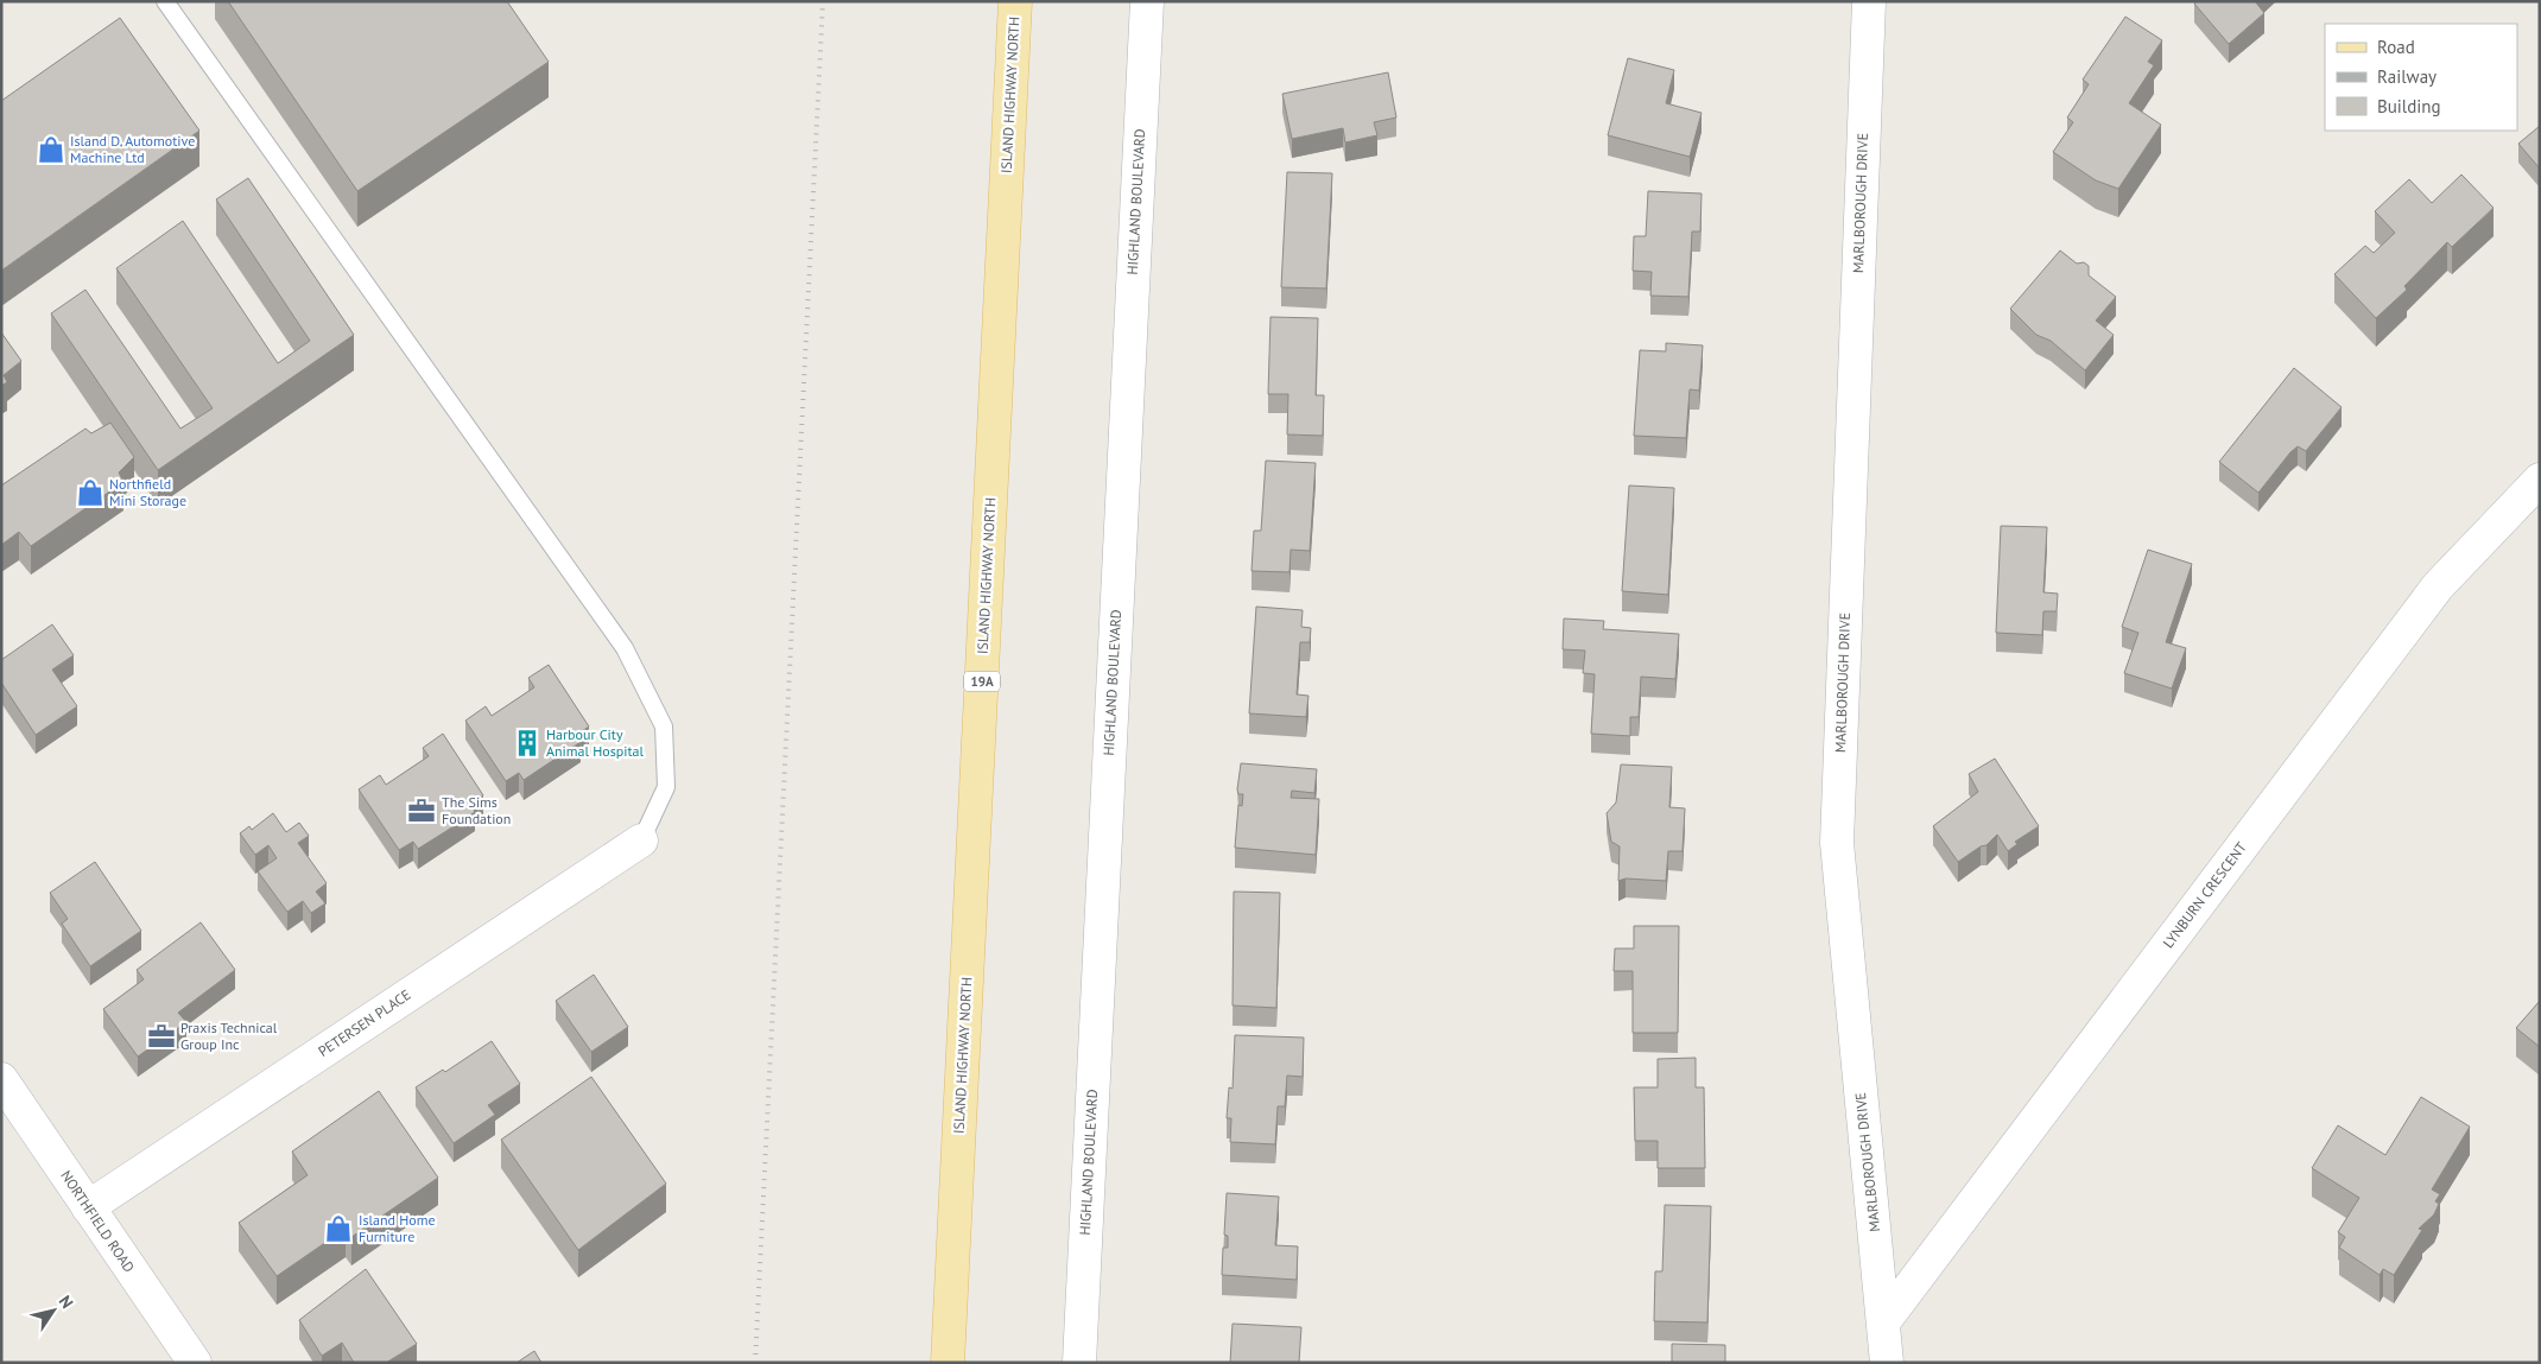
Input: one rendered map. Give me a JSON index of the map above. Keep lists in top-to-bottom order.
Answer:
{
  "streets": {
    "main road": ["ISLAND HIGHWAY NORTH", "19A"],
    "street": [
      "HIGHLAND BOULEVARD",
      "MARLBOROUGH DRIVE",
      "LYNBURN CRESCENT",
      "PETERSEN PLACE",
      "NORTHFIELD ROAD"
    ]
  },
  "crossings": [
    ["MARLBOROUGH DRIVE", "LYNBURN CRESCENT"],
    ["PETERSEN PLACE", "NORTHFIELD ROAD"]
  ],
  "places": {
    "shop": ["Island D. Automotive Machine Ltd", "Northfield Mini Storage", "Island Home Furniture"],
    "building": ["Harbour City Animal Hospital"],
    "office": ["The Sims Foundation", "Praxis Technical Group Inc"]
  },
  "legend": ["Road", "Railway", "Building"],
  "north": "top right"
}
